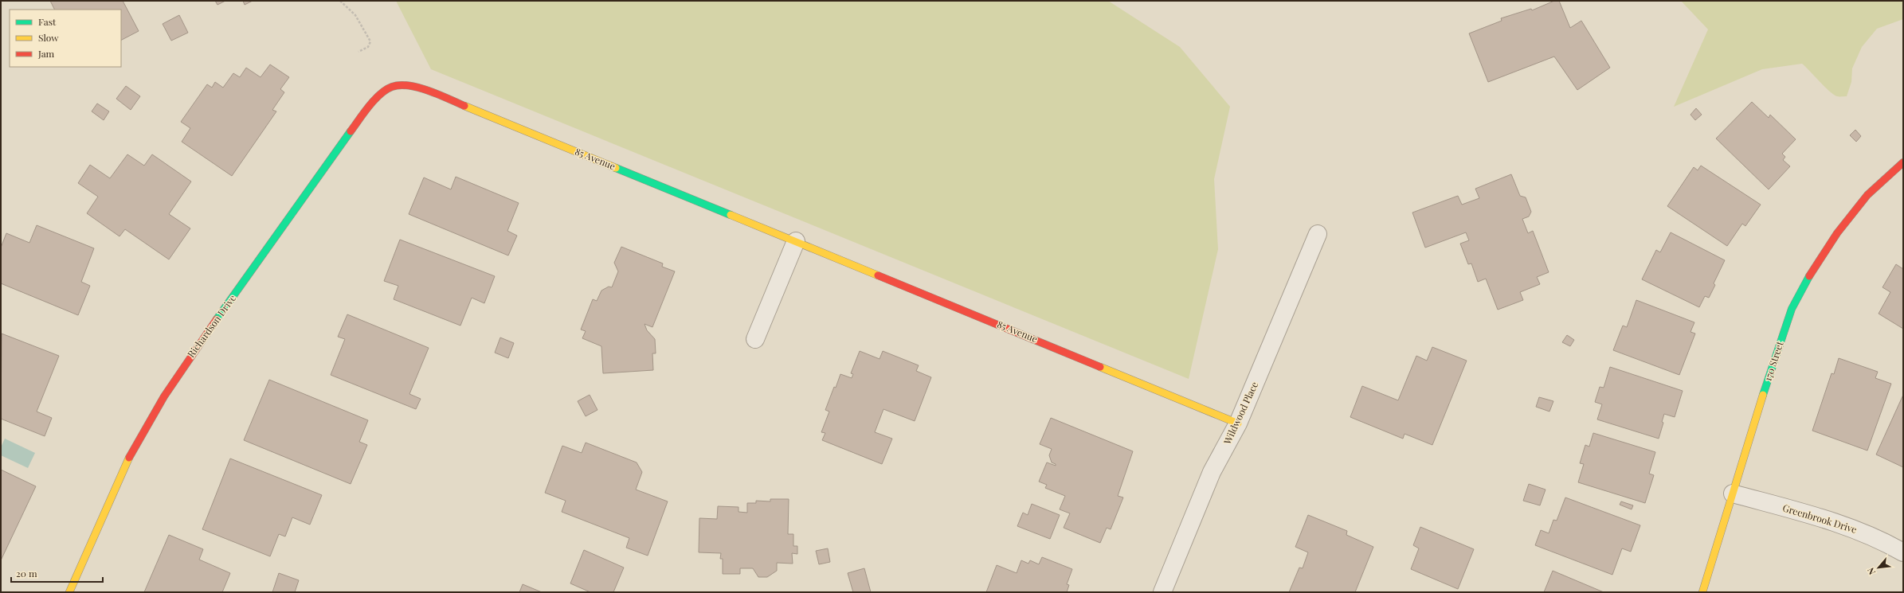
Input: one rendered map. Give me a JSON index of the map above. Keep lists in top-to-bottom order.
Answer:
{
  "streets": {
    "street": [
      "85 Avenue",
      "Richardson Drive",
      "170 Street",
      "Wildwood Place",
      "Greenbrook Drive"
    ]
  },
  "crossings": [
    ["85 Avenue", "Richardson Drive"],
    ["85 Avenue", "Wildwood Place"],
    ["170 Street", "Greenbrook Drive"]
  ],
  "legend": ["Fast", "Slow", "Jam"],
  "scale_bar": "20 m",
  "north": "bottom left"
}
